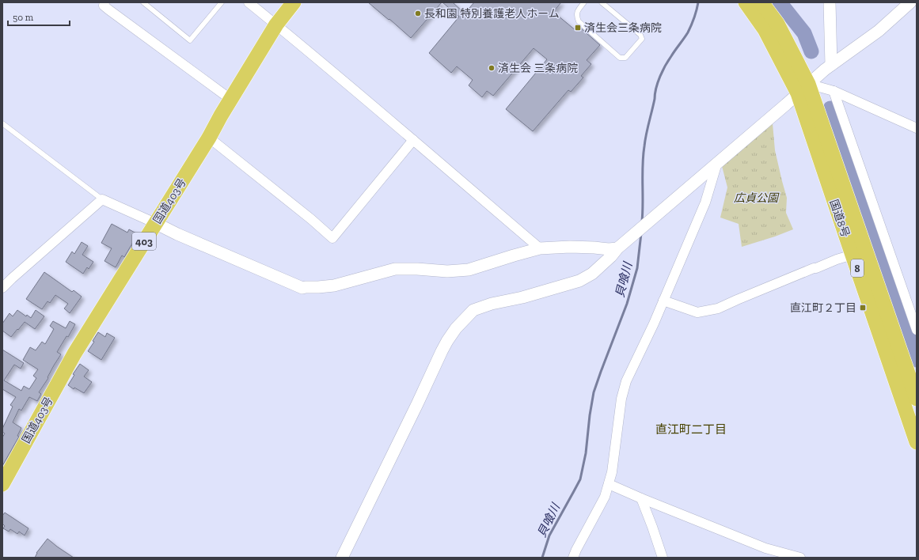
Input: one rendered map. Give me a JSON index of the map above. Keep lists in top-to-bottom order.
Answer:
{
  "streets": {
    "highway": [
      "国道403号",
      "国道8号",
      "403",
      "8"
    ]
  },
  "districts": ["直江町二丁目"],
  "water": ["貝喰川"],
  "parks": ["広貞公園"],
  "places": {
    "other": ["長和園 特別養護老人ホーム", "済生会 三条病院"],
    "transit": ["済生会三条病院", "直江町２丁目"]
  },
  "scale_bar": "50 m"
}
